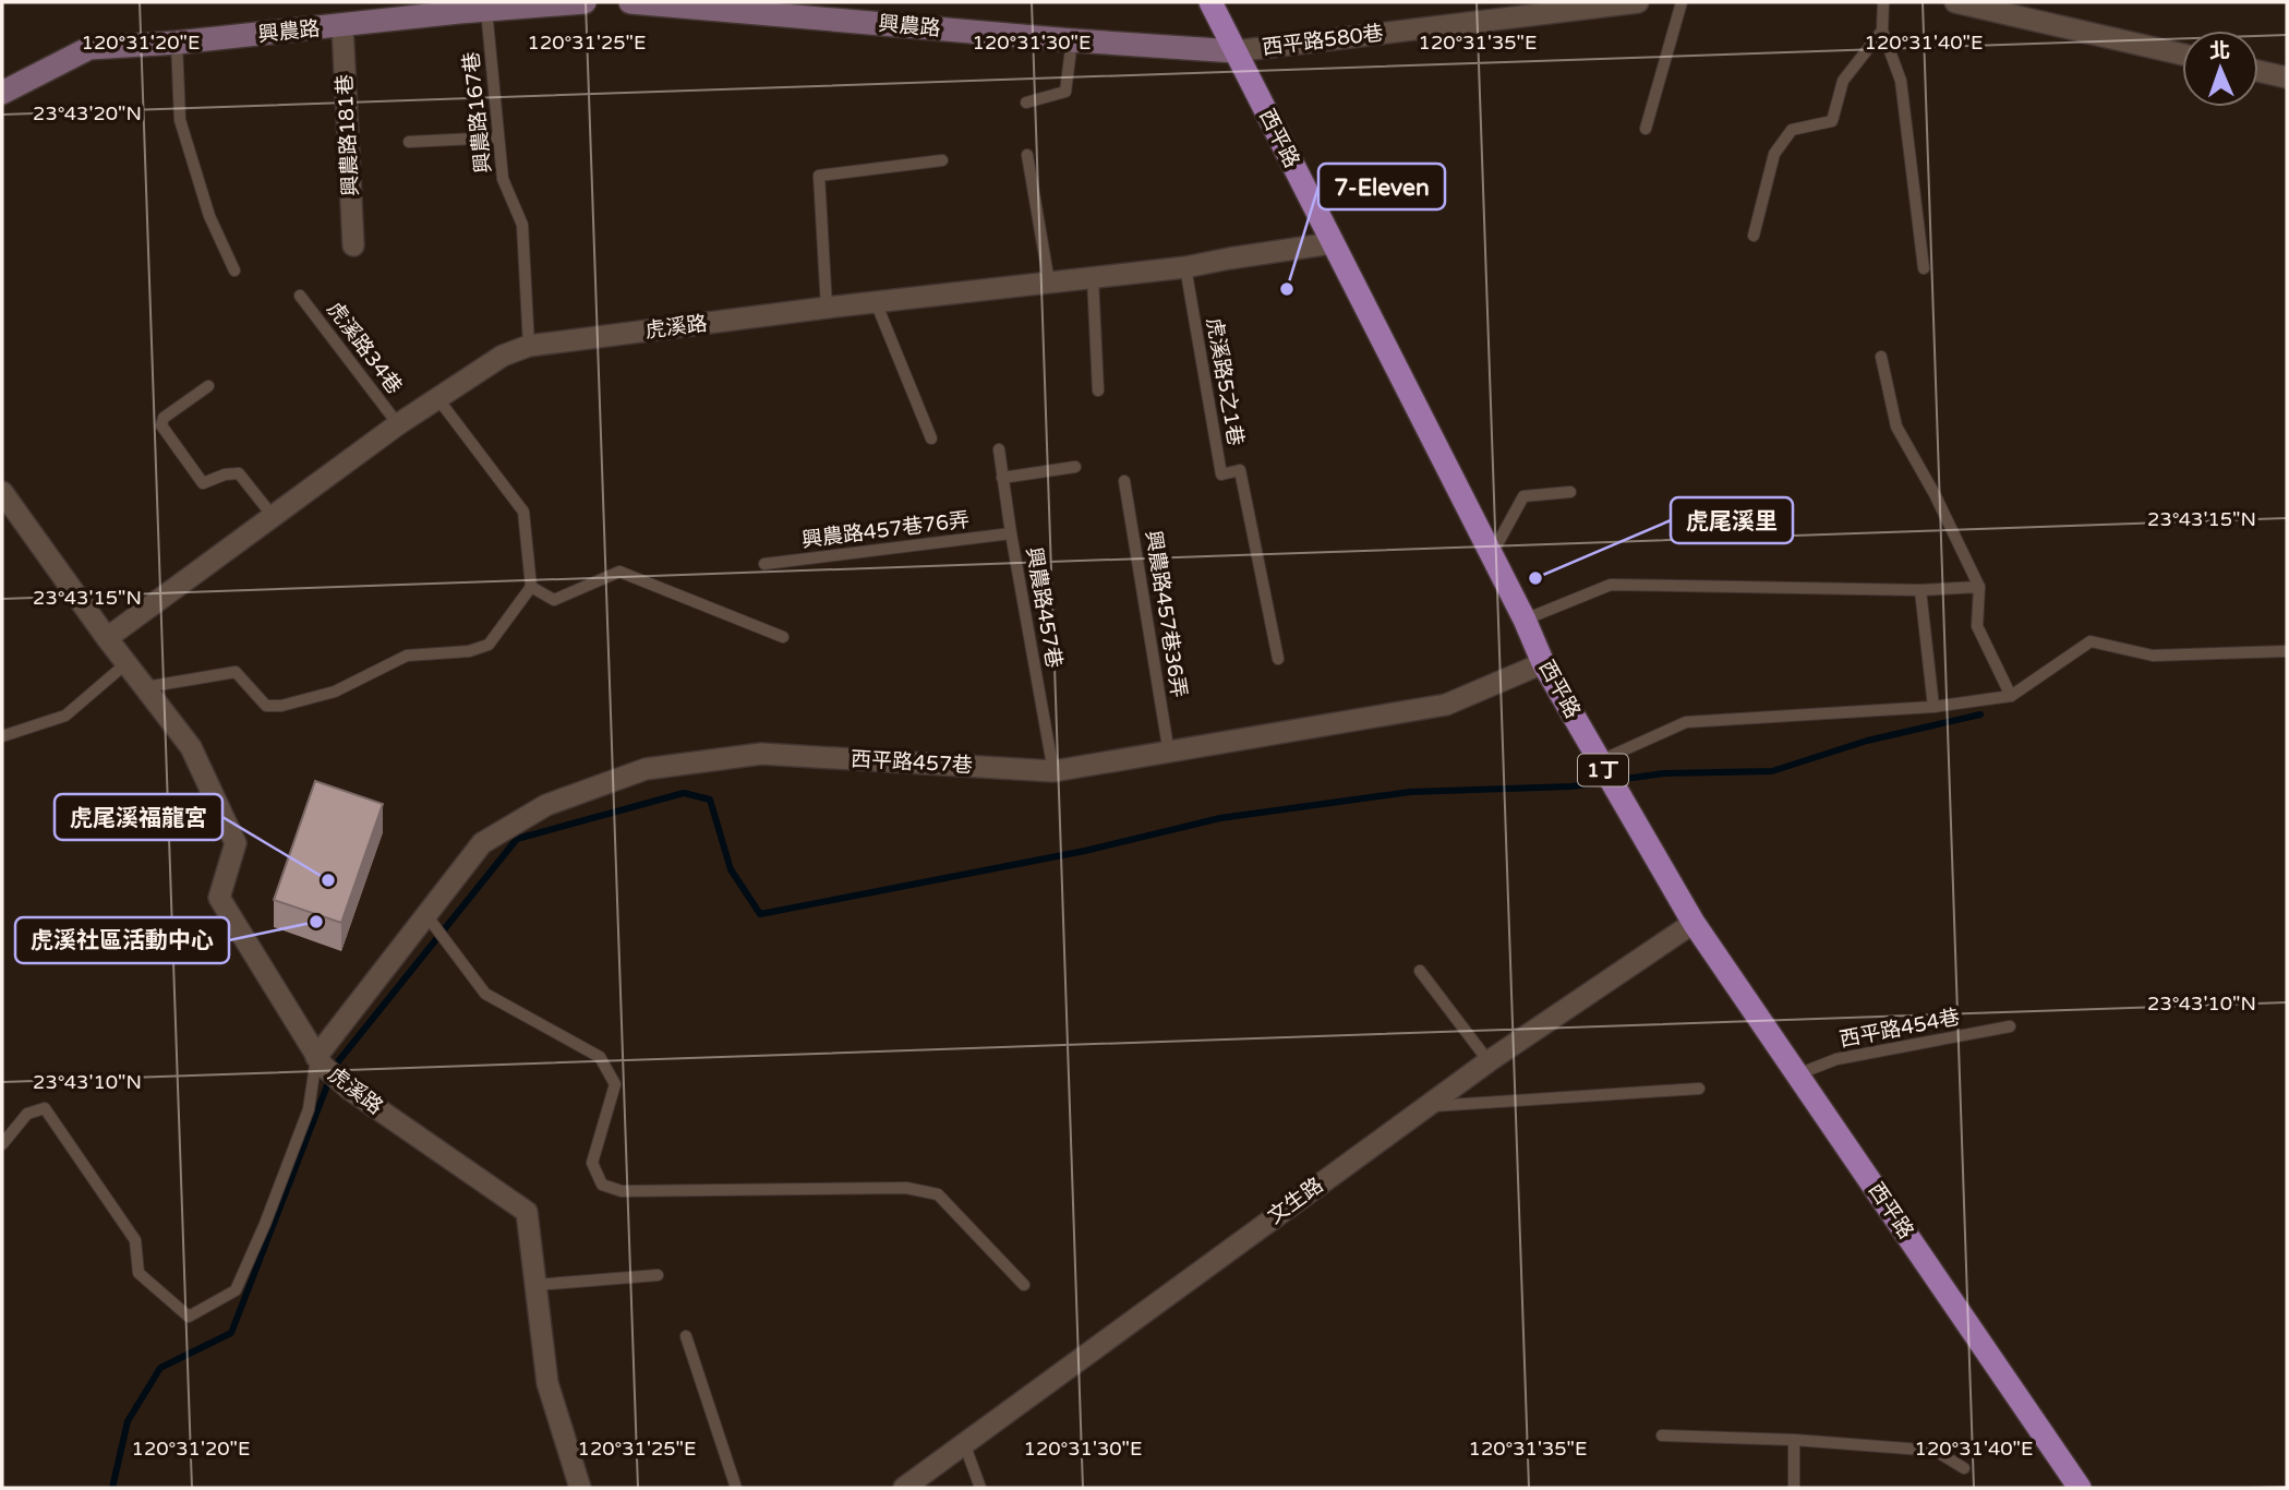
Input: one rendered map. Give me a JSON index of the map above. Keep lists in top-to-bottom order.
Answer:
{
  "streets": {
    "main road": ["西平路", "1丁"],
    "street": [
      "興農路",
      "西平路580巷",
      "興農路181巷",
      "虎溪路",
      "西平路457巷",
      "文生路"
    ],
    "lane": [
      "興農路167巷",
      "虎溪路34巷",
      "虎溪路5之1巷",
      "興農路457巷76弄",
      "興農路457巷",
      "興農路457巷36弄",
      "西平路454巷"
    ]
  },
  "crossings": [
    ["興農路", "西平路580巷"],
    ["興農路", "興農路167巷"],
    ["興農路", "興農路181巷"],
    ["興農路", "西平路"],
    ["西平路580巷", "西平路"],
    ["興農路167巷", "虎溪路"],
    ["西平路", "虎溪路"],
    ["西平路", "西平路457巷"],
    ["西平路", "西平路454巷"],
    ["西平路", "文生路"],
    ["虎溪路", "虎溪路34巷"],
    ["虎溪路", "虎溪路5之1巷"],
    ["虎溪路", "西平路457巷"],
    ["興農路457巷76弄", "興農路457巷"],
    ["興農路457巷", "西平路457巷"],
    ["興農路457巷36弄", "西平路457巷"]
  ],
  "places": [
    "7-Eleven",
    "虎尾溪里",
    "虎尾溪福龍宮",
    "虎溪社區活動中心"
  ],
  "north": "top",
  "coordinates": [
    "120°31'20\"E",
    "120°31'25\"E",
    "120°31'30\"E",
    "120°31'35\"E",
    "120°31'40\"E",
    "23°43'20\"N",
    "23°43'15\"N",
    "23°43'10\"N"
  ]
}
